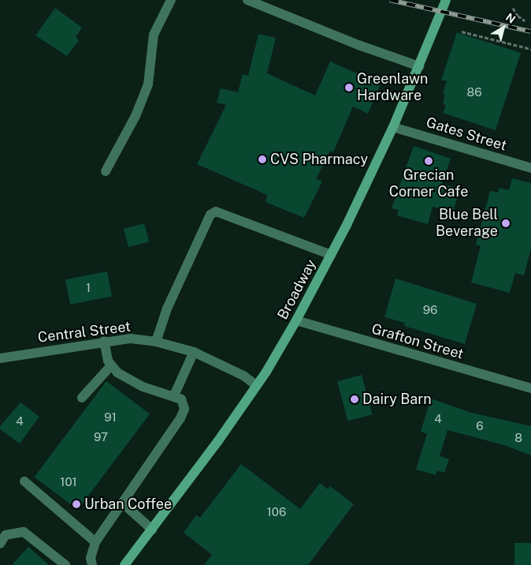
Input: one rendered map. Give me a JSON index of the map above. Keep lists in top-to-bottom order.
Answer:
{
  "streets": {
    "main road": ["Broadway"],
    "street": ["Gates Street", "Central Street", "Grafton Street"]
  },
  "crossings": [
    ["Gates Street", "Broadway"],
    ["Broadway", "Central Street"],
    ["Broadway", "Grafton Street"]
  ],
  "places": [
    "Greenlawn Hardware",
    "CVS Pharmacy",
    "Grecian Corner Cafe",
    "Blue Bell Beverage",
    "Dairy Barn",
    "Urban Coffee"
  ],
  "house_numbers": [
    "86",
    "1",
    "96",
    "91",
    "4",
    "4",
    "6",
    "97",
    "8",
    "101",
    "106"
  ],
  "north": "top right"
}
